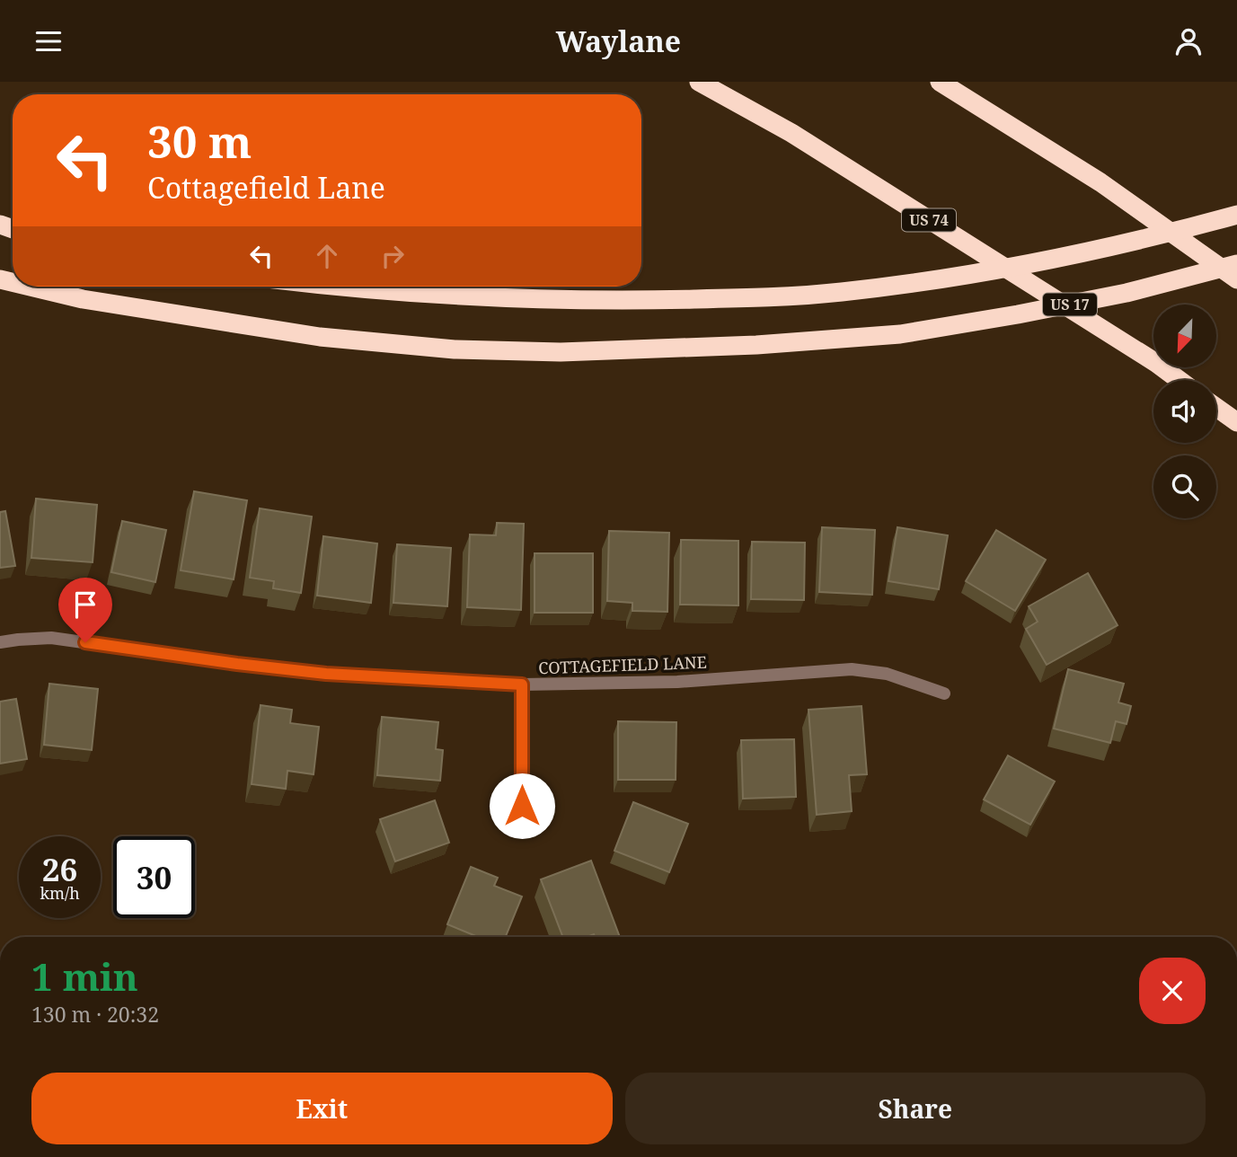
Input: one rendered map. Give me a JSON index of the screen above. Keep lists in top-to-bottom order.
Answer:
{
  "streets": {
    "highway": ["US 74", "US 17"],
    "street": ["COTTAGEFIELD LANE"]
  },
  "north": "bottom left",
  "page": {
    "header": "Waylane",
    "turn": ["30 m", "Cottagefield Lane"],
    "speed": "26 km/h",
    "limit": "30",
    "heading": ["1 min", "130 m · 20:32"],
    "buttons": ["Exit", "Share"]
  }
}
